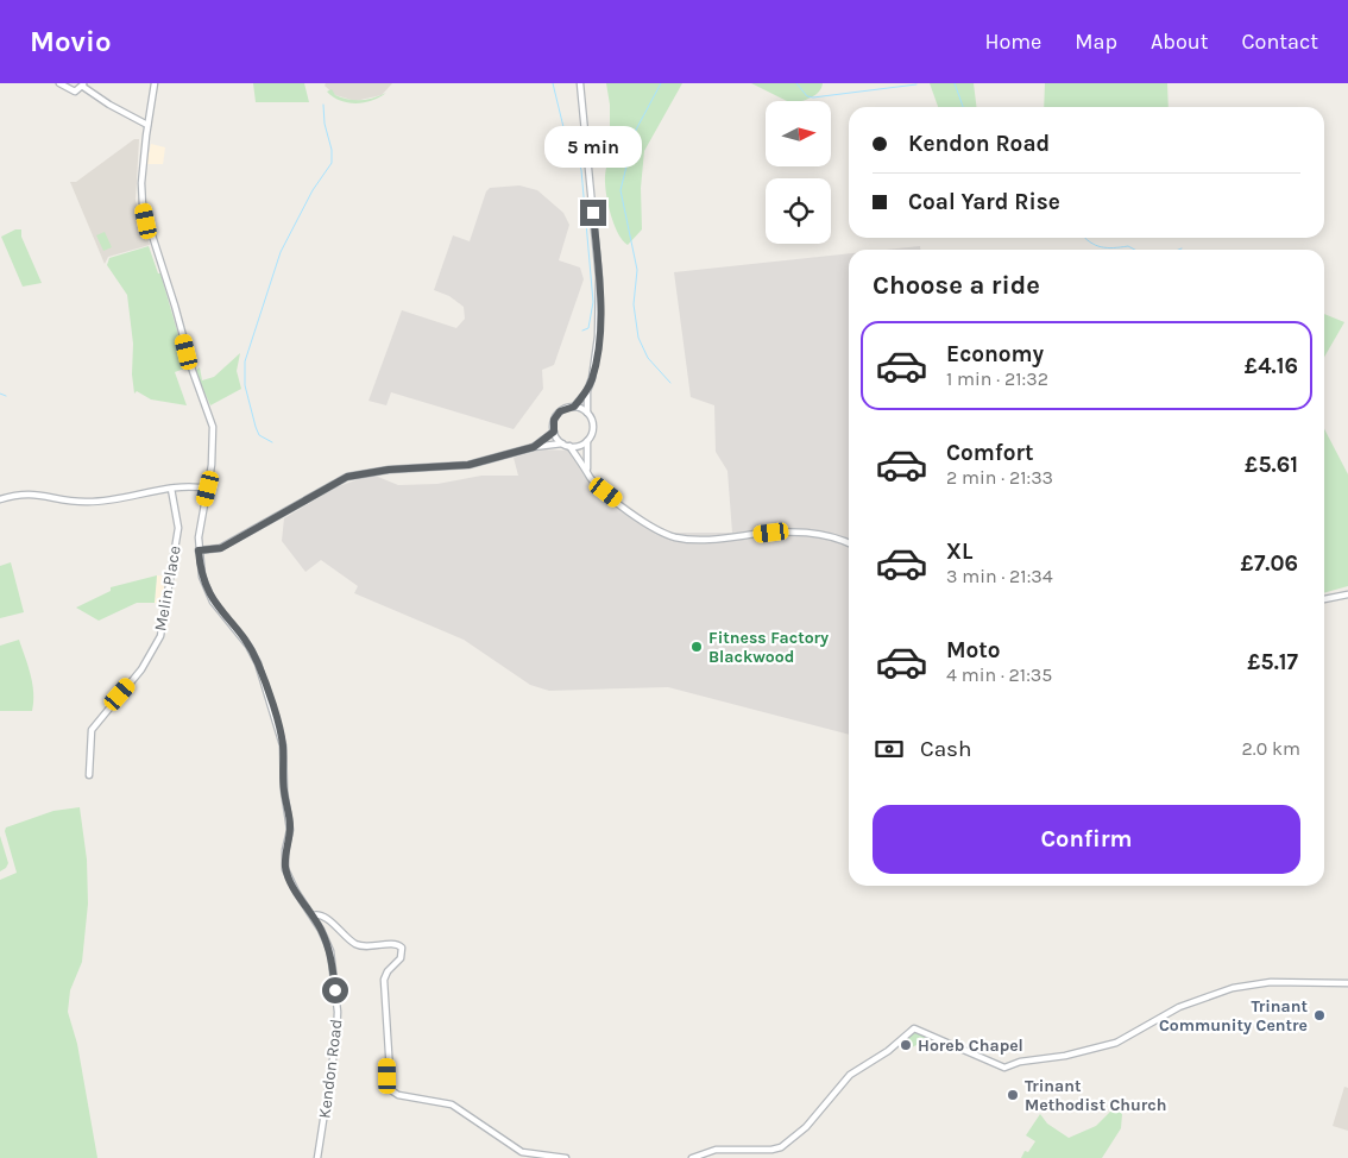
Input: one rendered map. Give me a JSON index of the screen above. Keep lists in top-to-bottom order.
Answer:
{
  "streets": {
    "street": ["Melin Place", "Kendon Road"]
  },
  "places": [
    "Fitness Factory Blackwood",
    "Trinant Community Centre",
    "Horeb Chapel",
    "Trinant Methodist Church"
  ],
  "north": "right",
  "page": {
    "header": "Movio",
    "nav": [
      "Home",
      "Map",
      "About",
      "Contact"
    ],
    "banner": ["Kendon Road", "Coal Yard Rise"],
    "bubble": "5 min",
    "heading": "Choose a ride",
    "list": [
      {
        "name": "Economy",
        "note": "1 min · 21:32",
        "value": "£4.16"
      },
      {
        "name": "Comfort",
        "note": "2 min · 21:33",
        "value": "£5.61"
      },
      {
        "name": "XL",
        "note": "3 min · 21:34",
        "value": "£7.06"
      },
      {
        "name": "Moto",
        "note": "4 min · 21:35",
        "value": "£5.17"
      }
    ],
    "pay": ["Cash", "2.0 km"],
    "buttons": "Confirm"
  }
}
